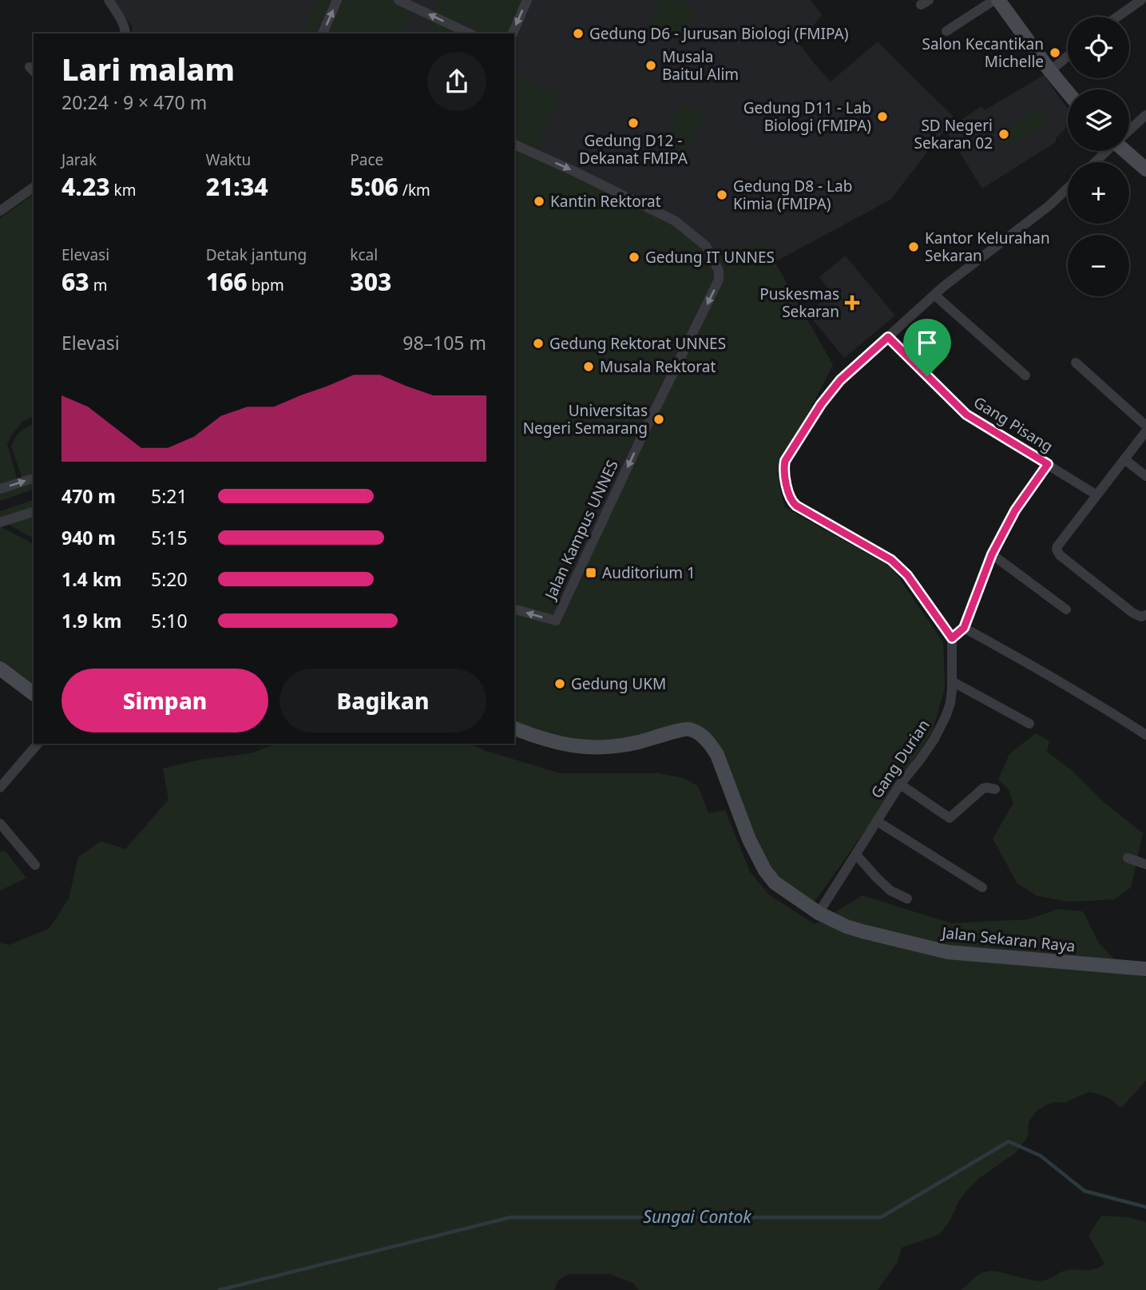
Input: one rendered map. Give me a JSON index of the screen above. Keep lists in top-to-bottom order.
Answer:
{
  "streets": {
    "main road": ["Jalan Sekaran Raya"],
    "street": ["Gang Pisang", "Jalan Kampus UNNES", "Gang Durian"]
  },
  "crossings": [
    ["Gang Durian", "Jalan Sekaran Raya"]
  ],
  "water": ["Sungai Contok"],
  "places": {
    "other": [
      "Gedung D6 - Jurusan Biologi (FMIPA)",
      "Salon Kecantikan Michelle",
      "Musala Baitul Alim",
      "Gedung D11 - Lab Biologi (FMIPA)",
      "Gedung D12 - Dekanat FMIPA",
      "SD Negeri Sekaran 02",
      "Gedung D8 - Lab Kimia (FMIPA)",
      "Kantin Rektorat",
      "Kantor Kelurahan Sekaran",
      "Gedung IT UNNES",
      "Gedung Rektorat UNNES",
      "Musala Rektorat",
      "Universitas Negeri Semarang",
      "Gedung UKM"
    ],
    "health": ["Puskesmas Sekaran"],
    "transit": ["Auditorium 1"]
  },
  "page": {
    "map_buttons": ["+", "−"],
    "heading": ["Lari malam", "20:24 · 9 × 470 m"],
    "stats": [
      ["Jarak", "4.23 km"],
      ["Waktu", "21:34"],
      ["Pace", "5:06 /km"],
      ["Elevasi", "63 m"],
      ["Detak jantung", "166 bpm"],
      ["kcal", "303"]
    ],
    "chart": ["Elevasi", "98–105 m"],
    "list": [
      {
        "name": "470 m",
        "note": "5:21"
      },
      {
        "name": "940 m",
        "note": "5:15"
      },
      {
        "name": "1.4 km",
        "note": "5:20"
      },
      {
        "name": "1.9 km",
        "note": "5:10"
      }
    ],
    "buttons": ["Simpan", "Bagikan"]
  }
}
